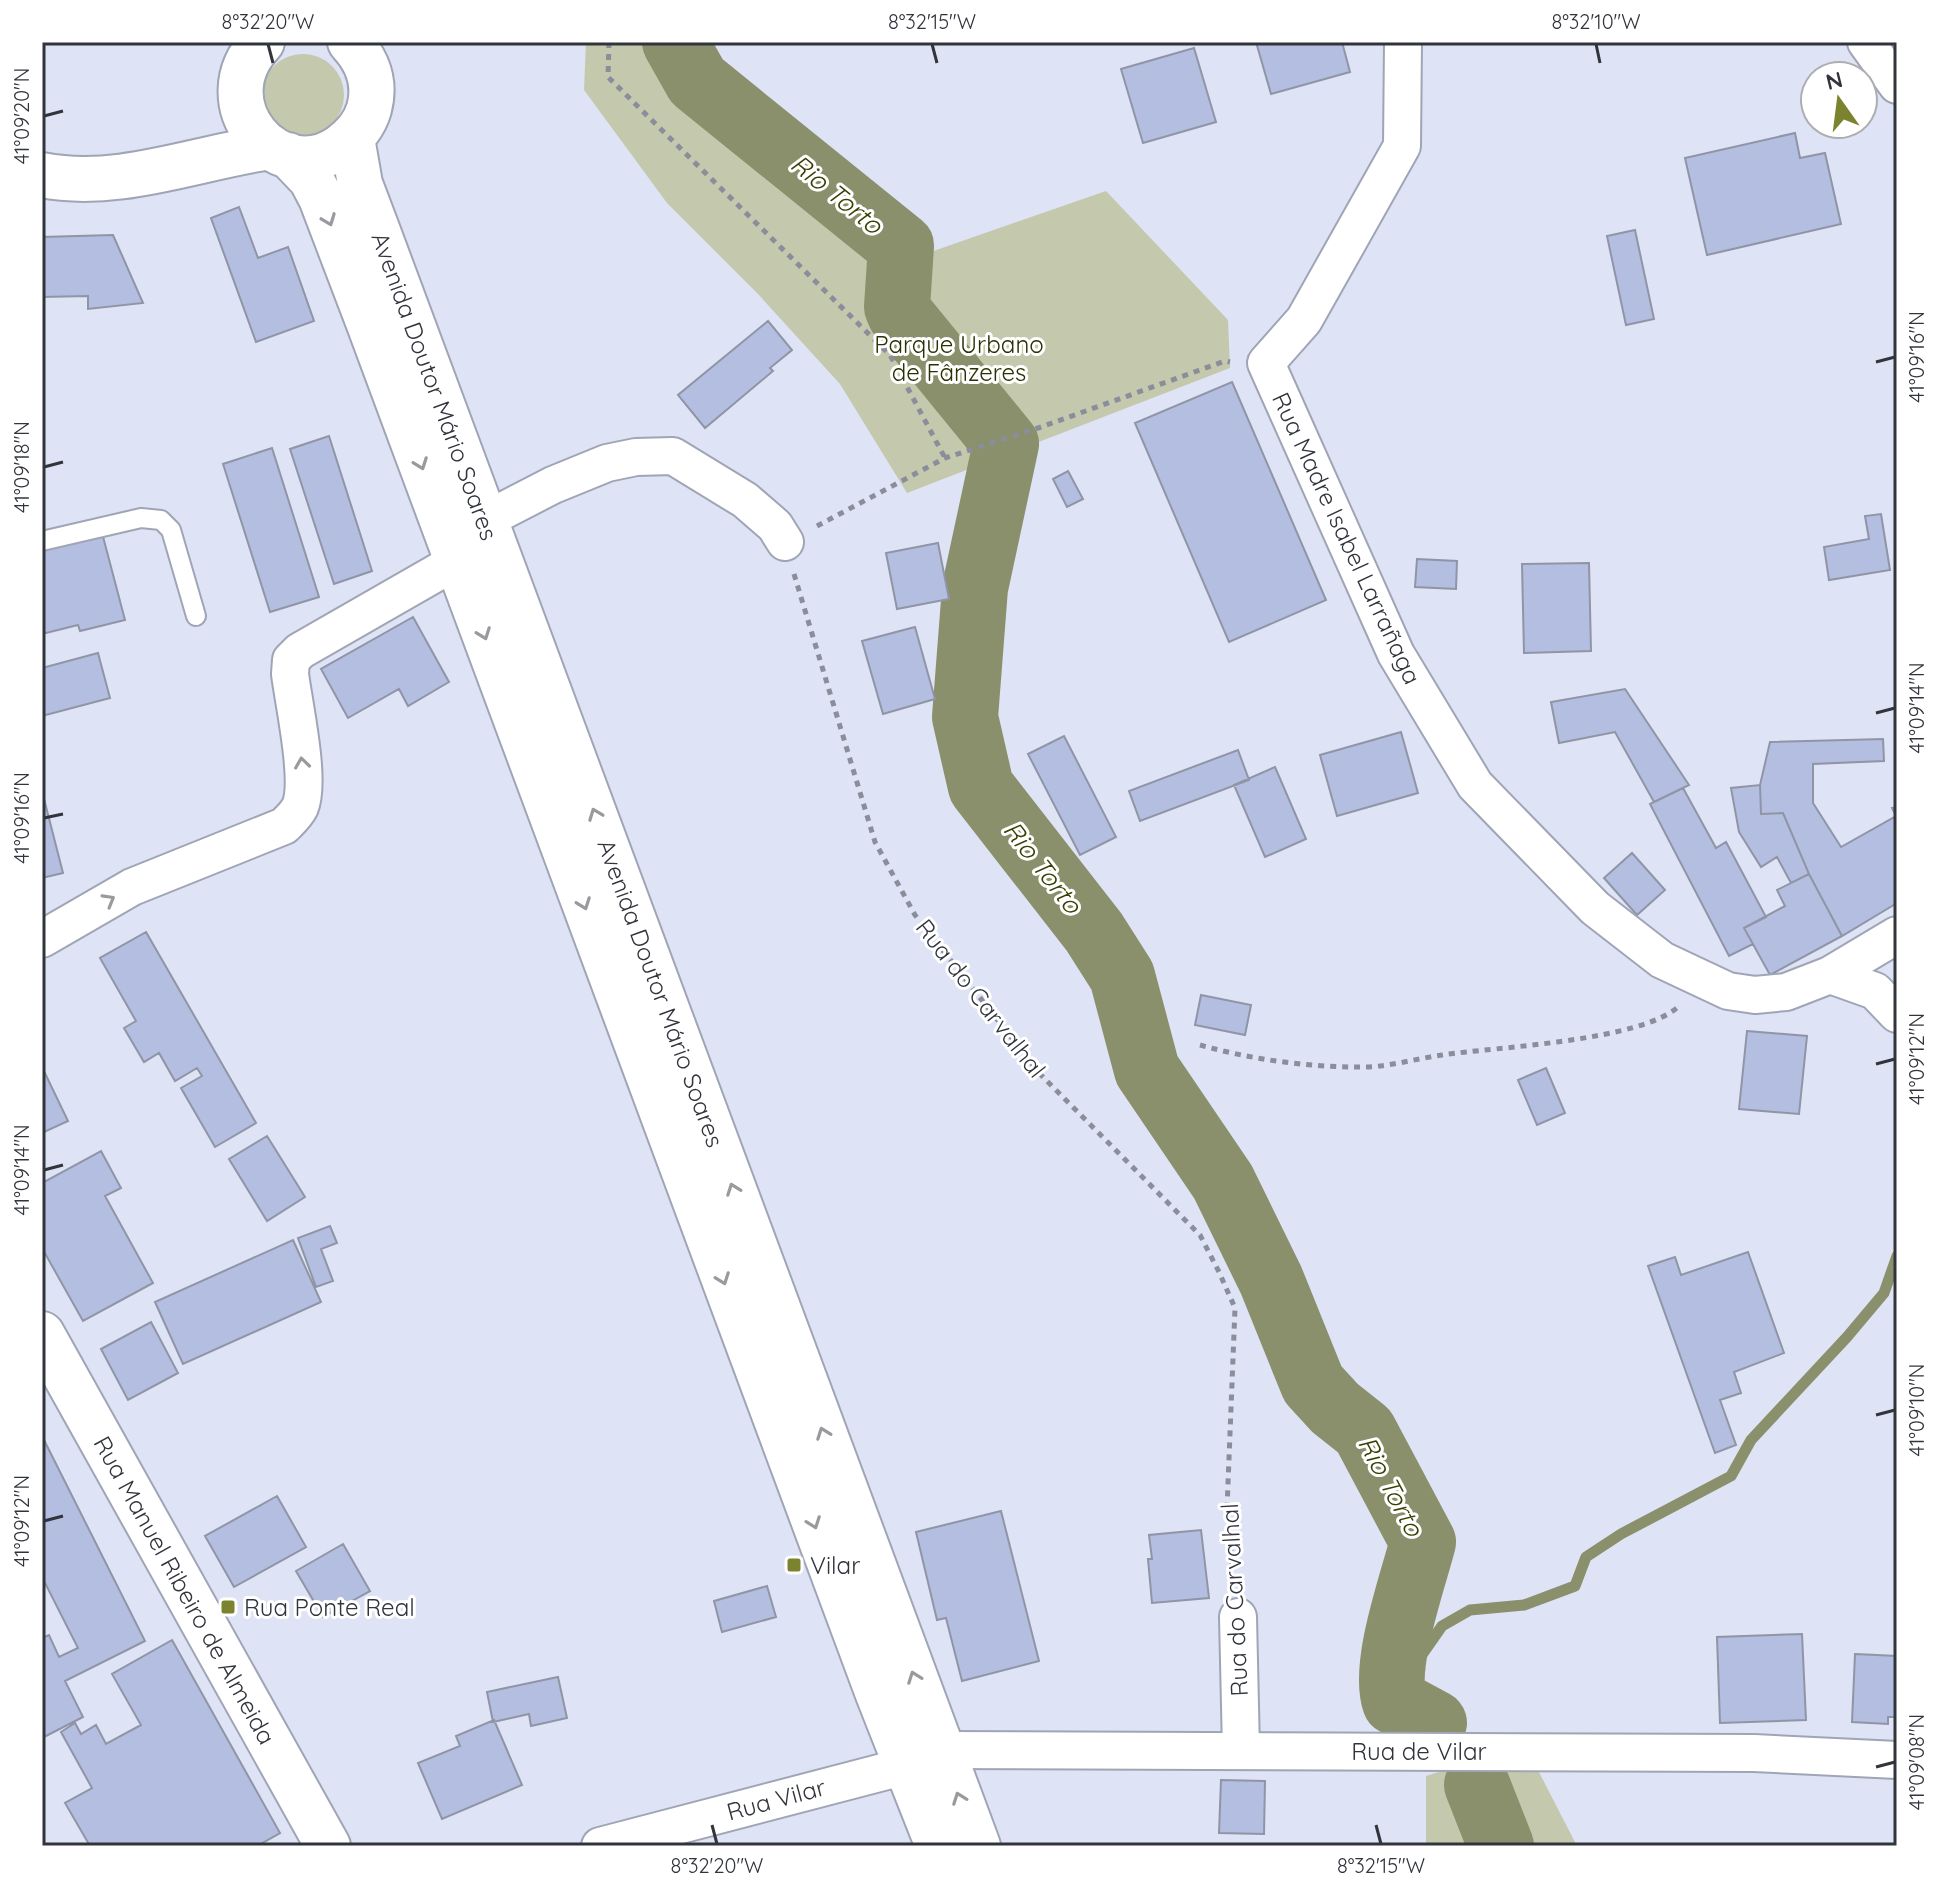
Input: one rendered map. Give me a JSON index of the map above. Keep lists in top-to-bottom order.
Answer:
{
  "streets": {
    "main road": ["Avenida Doutor Mário Soares", "Rua Manuel Ribeiro de Almeida"],
    "street": [
      "Rua Madre Isabel Larrañaga",
      "Rua do Carvalhal",
      "Rua de Vilar",
      "Rua Vilar"
    ]
  },
  "crossings": [
    ["Avenida Doutor Mário Soares", "Rua de Vilar"],
    ["Avenida Doutor Mário Soares", "Rua Vilar"],
    ["Rua do Carvalhal", "Rua de Vilar"],
    ["Rua de Vilar", "Rua Vilar"]
  ],
  "water": ["Rio Torto"],
  "parks": ["Parque Urbano de Fânzeres"],
  "places": {
    "transit": ["Vilar", "Rua Ponte Real"]
  },
  "north": "top",
  "coordinates": [
    "8°32'20\"W",
    "8°32'15\"W",
    "8°32'10\"W",
    "41°09'20\"N",
    "41°09'16\"N",
    "41°09'18\"N",
    "41°09'14\"N",
    "41°09'12\"N",
    "41°09'10\"N",
    "41°09'08\"N"
  ]
}
